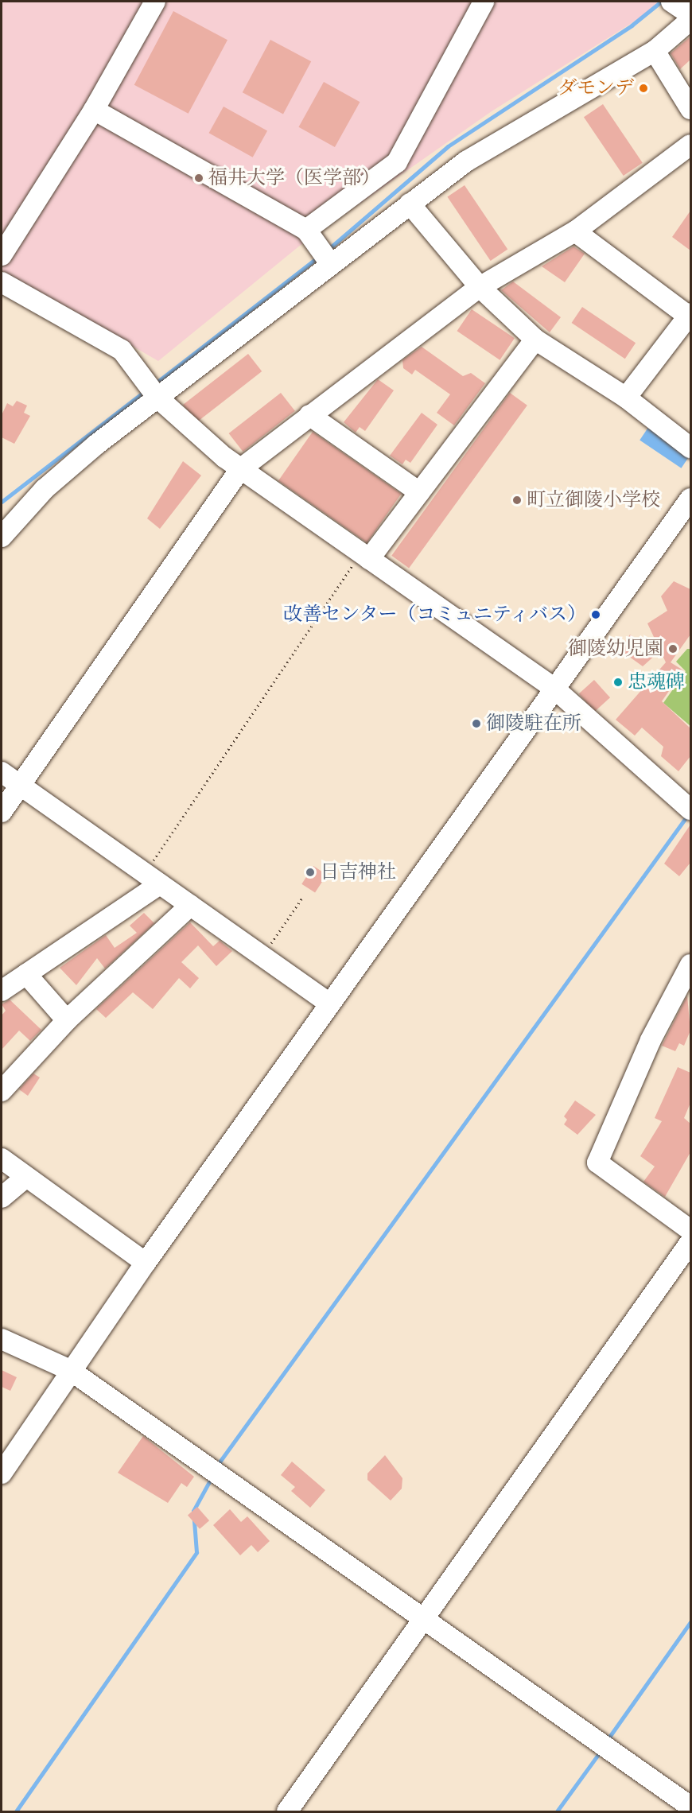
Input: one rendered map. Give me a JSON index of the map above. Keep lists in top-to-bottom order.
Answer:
{
  "places": [
    "ダモンデ",
    "福井大学（医学部）",
    "町立御陵小学校",
    "改善センター（コミュニティバス）",
    "御陵幼児園",
    "忠魂碑",
    "御陵駐在所",
    "日吉神社"
  ]
}
